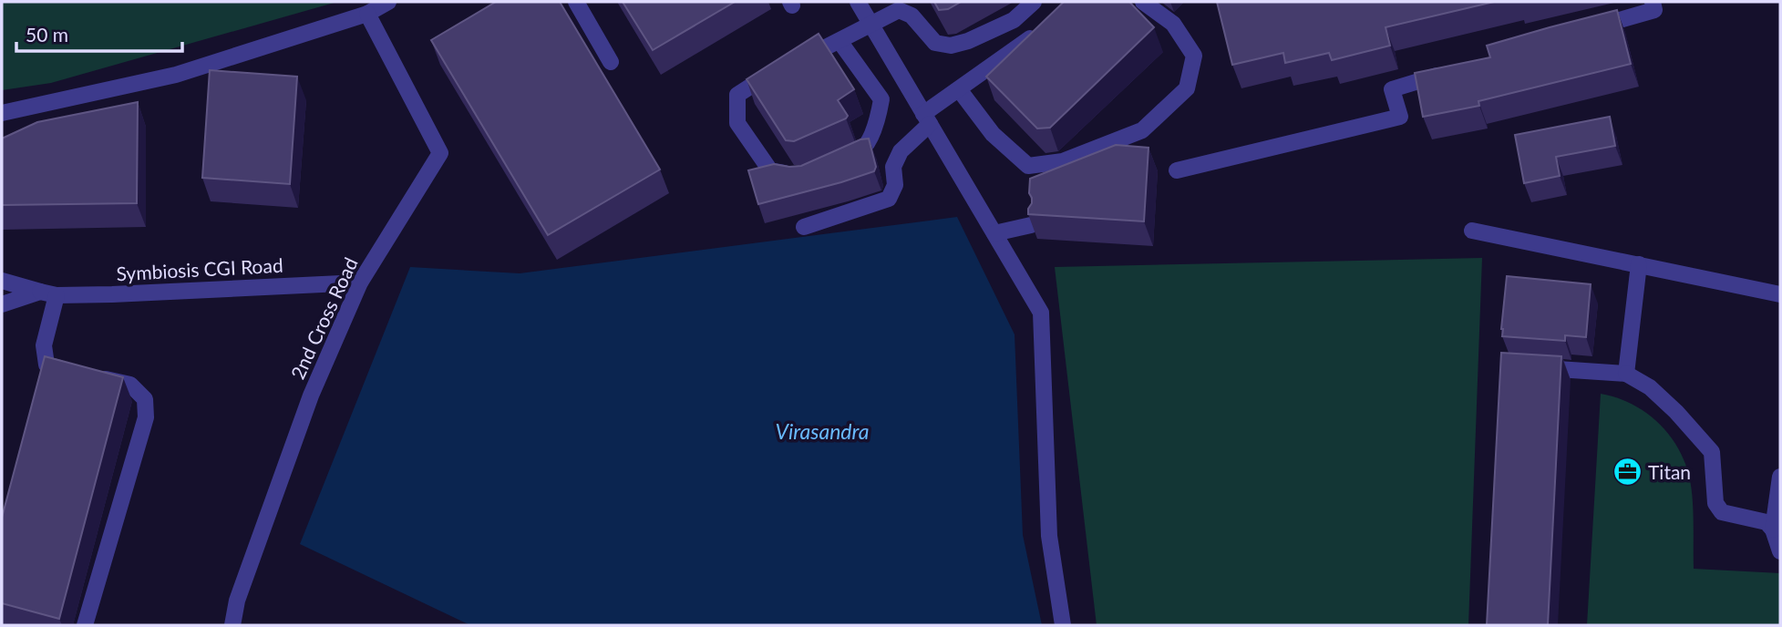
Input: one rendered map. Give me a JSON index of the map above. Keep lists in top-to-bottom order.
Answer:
{
  "streets": {
    "street": ["Symbiosis CGI Road", "2nd Cross Road"]
  },
  "crossings": [
    ["Symbiosis CGI Road", "2nd Cross Road"]
  ],
  "water": ["Virasandra"],
  "places": {
    "office": ["Titan"]
  },
  "scale_bar": "50 m"
}
